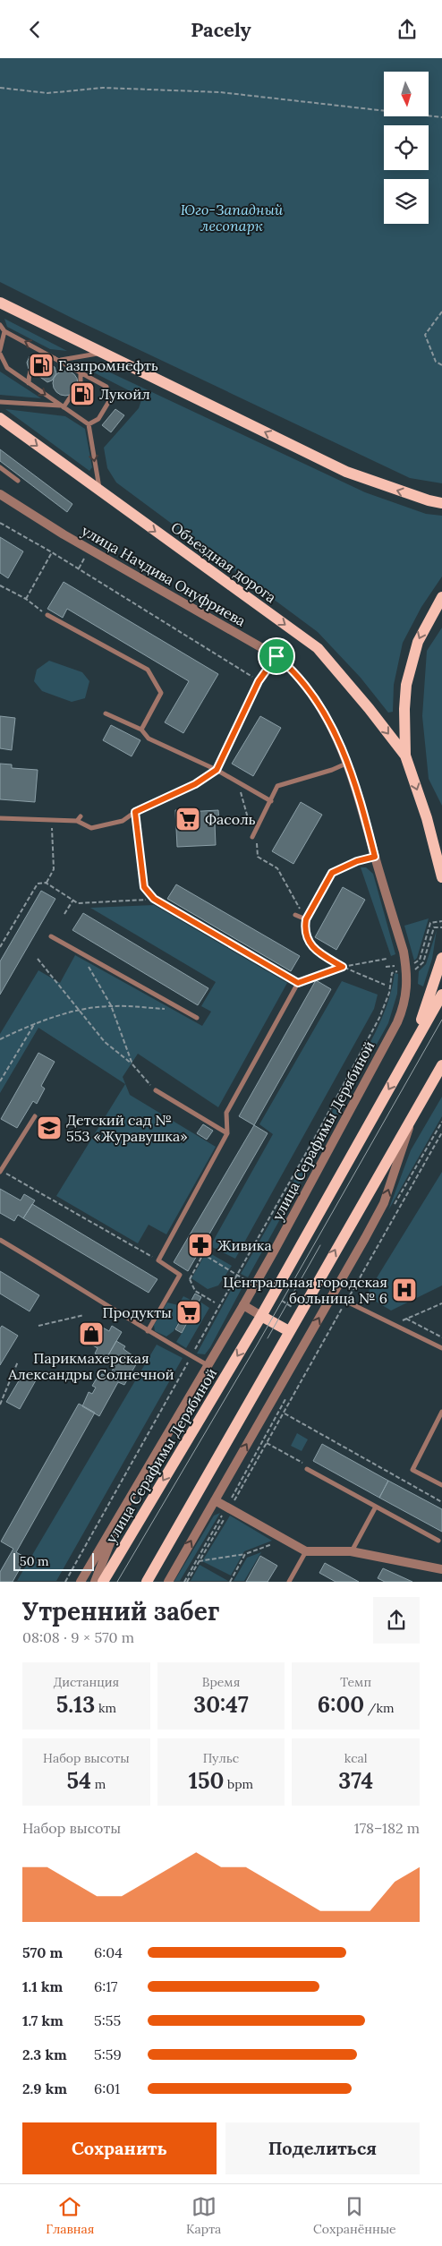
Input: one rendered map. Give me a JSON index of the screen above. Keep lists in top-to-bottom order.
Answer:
{
  "streets": {
    "main road": ["Объездная дорога", "улица Серафимы Дерябиной"],
    "street": ["улица Начдива Онуфриева"]
  },
  "crossings": [
    ["улица Начдива Онуфриева", "улица Серафимы Дерябиной"]
  ],
  "one_way": ["Объездная дорога"],
  "parks": ["Юго-Западный лесопарк"],
  "places": {
    "fuel station": ["Газпромнефть", "Лукойл"],
    "supermarket": ["Фасоль", "Продукты"],
    "school or university": ["Детский сад № 553 «Журавушка»"],
    "pharmacy": ["Живика"],
    "hospital": ["Центральная городская больница № 6"],
    "shop": ["Парикмахерская Александры Солнечной"]
  },
  "scale_bar": "50 m",
  "north": "bottom",
  "page": {
    "header": "Pacely",
    "scale": "50 m",
    "heading": ["Утренний забег", "08:08 · 9 × 570 m"],
    "stats": [
      ["Дистанция", "5.13 km"],
      ["Время", "30:47"],
      ["Темп", "6:00 /km"],
      ["Набор высоты", "54 m"],
      ["Пульс", "150 bpm"],
      ["kcal", "374"]
    ],
    "chart": ["Набор высоты", "178–182 m"],
    "list": [
      {
        "name": "570 m",
        "note": "6:04"
      },
      {
        "name": "1.1 km",
        "note": "6:17"
      },
      {
        "name": "1.7 km",
        "note": "5:55"
      },
      {
        "name": "2.3 km",
        "note": "5:59"
      },
      {
        "name": "2.9 km",
        "note": "6:01"
      }
    ],
    "buttons": ["Сохранить", "Поделиться"],
    "tabs": ["Главная", "Карта", "Сохранённые"]
  }
}
